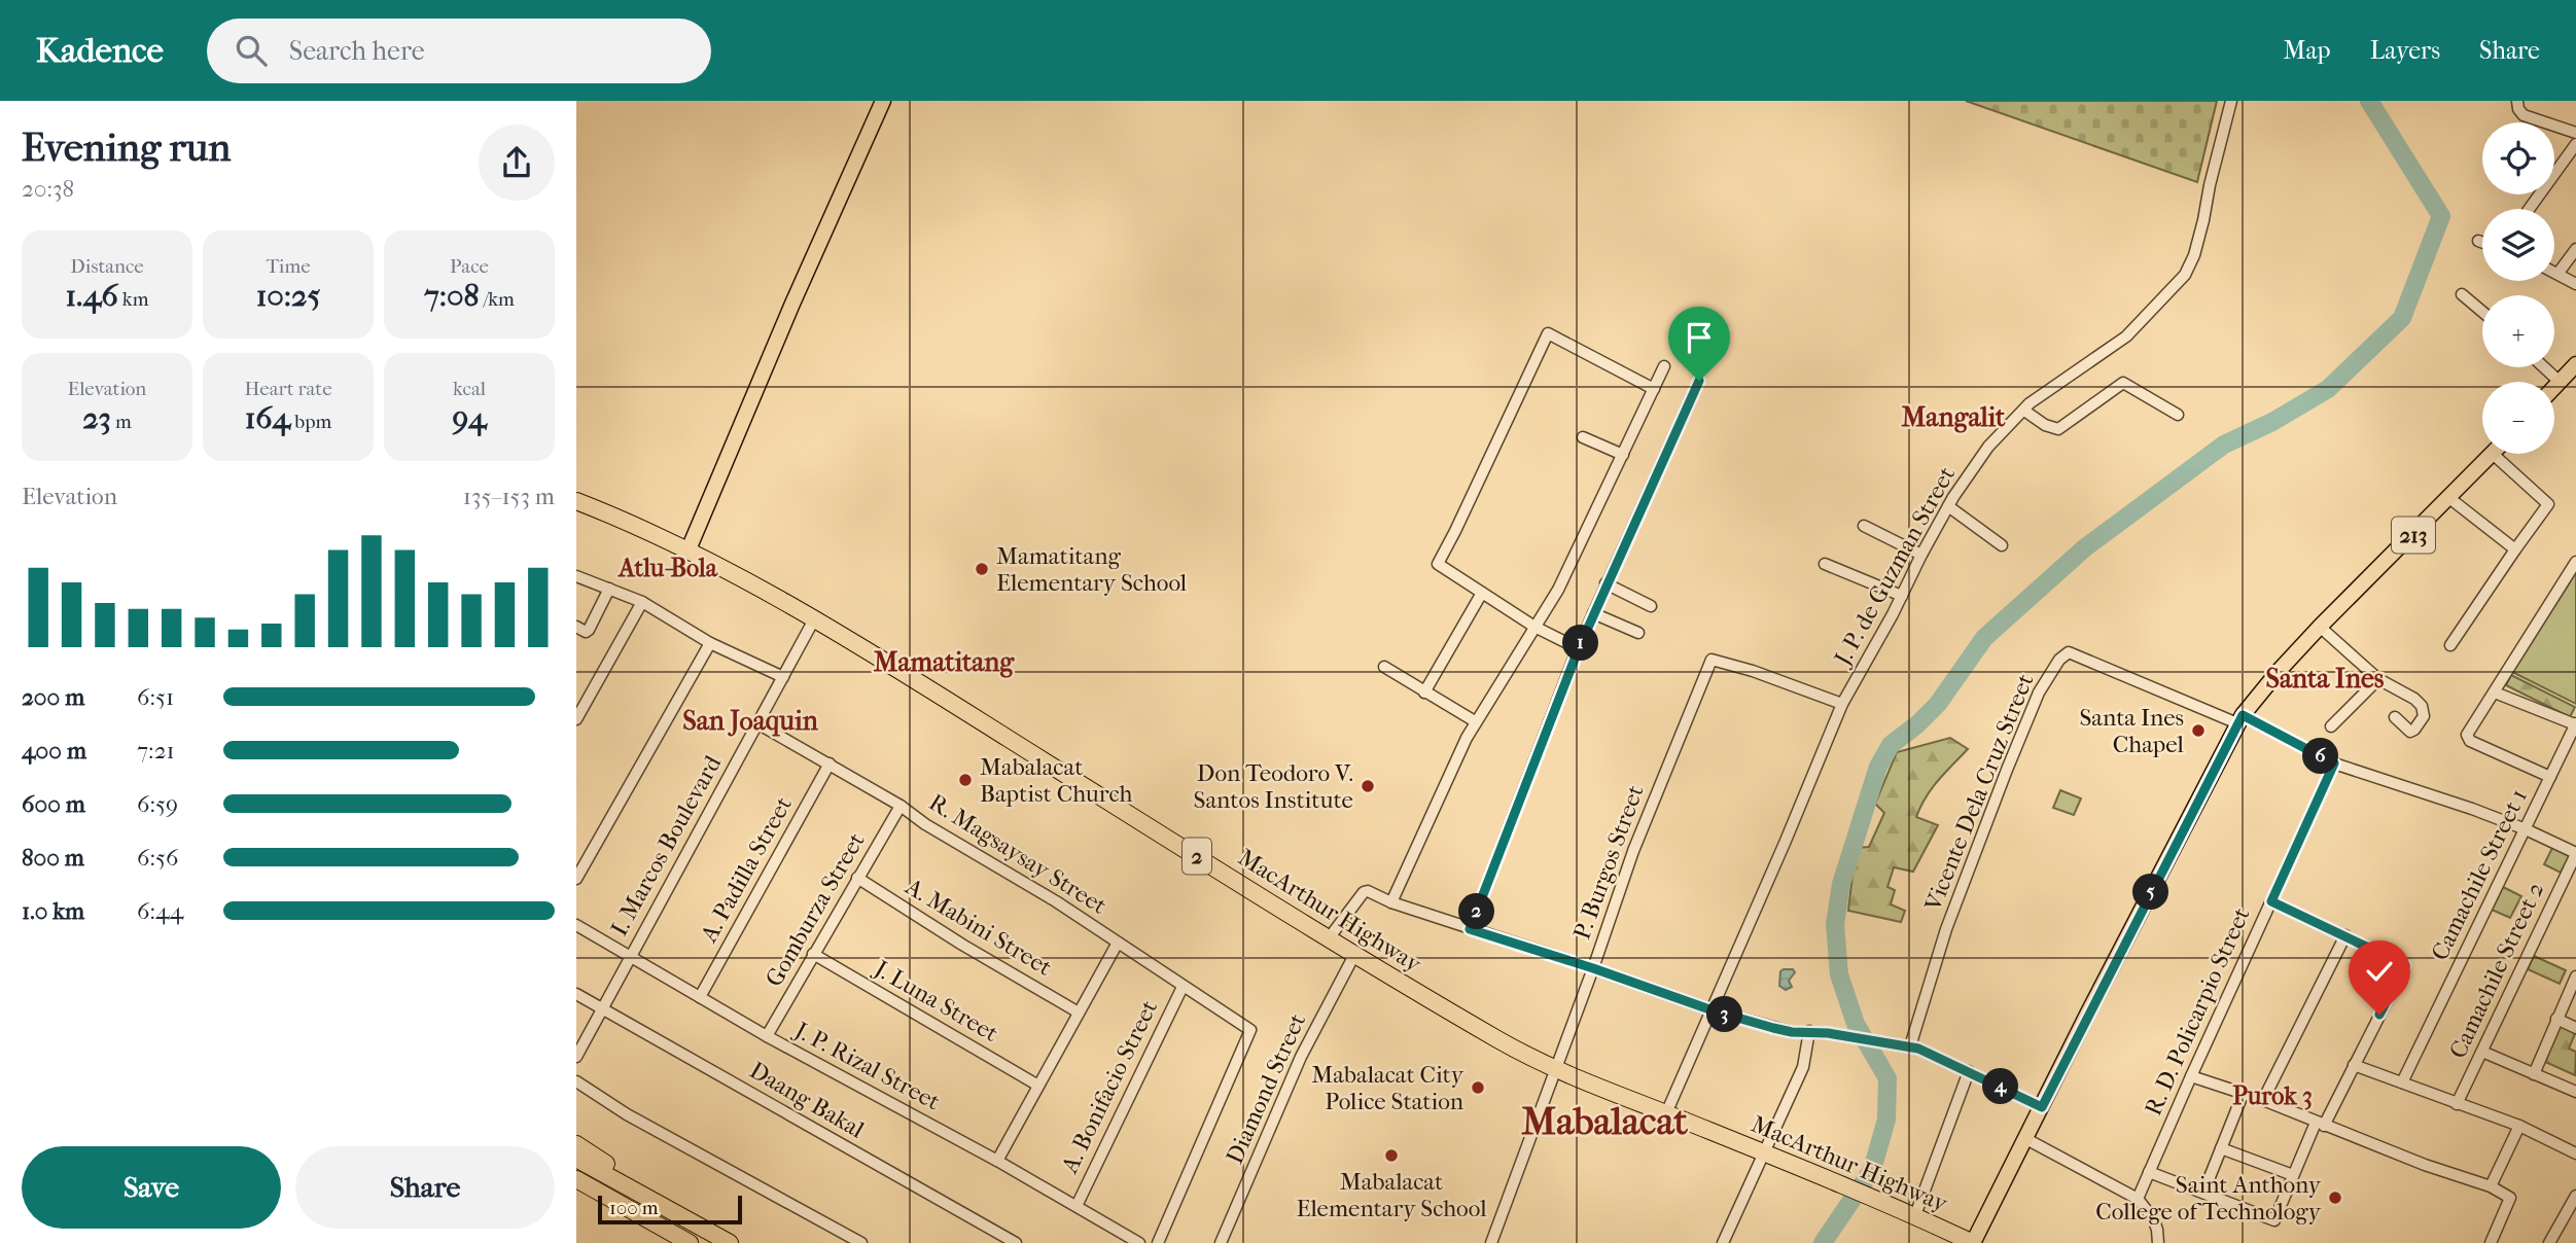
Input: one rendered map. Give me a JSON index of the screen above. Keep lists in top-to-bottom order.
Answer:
{
  "streets": {
    "highway": ["2", "MacArthur Highway"],
    "main road": ["213"],
    "street": [
      "J. P. de Guzman Street",
      "Vicente Dela Cruz Street",
      "I. Marcos Boulevard",
      "R. Magsaysay Street",
      "P. Burgos Street",
      "A. Padilla Street",
      "Camachile Street 1",
      "Gomburza Street",
      "A. Mabini Street",
      "Camachile Street 2",
      "J. Luna Street",
      "R. D. Policarpio Street",
      "J. P. Rizal Street",
      "A. Bonifacio Street",
      "Diamond Street",
      "Daang Bakal"
    ]
  },
  "crossings": [
    ["213", "Vicente Dela Cruz Street"],
    ["213", "MacArthur Highway"],
    ["J. P. de Guzman Street", "P. Burgos Street"],
    ["J. P. de Guzman Street", "MacArthur Highway"],
    ["I. Marcos Boulevard", "R. Magsaysay Street"],
    ["I. Marcos Boulevard", "MacArthur Highway"],
    ["I. Marcos Boulevard", "J. P. Rizal Street"],
    ["I. Marcos Boulevard", "Daang Bakal"],
    ["R. Magsaysay Street", "A. Padilla Street"],
    ["R. Magsaysay Street", "Gomburza Street"],
    ["R. Magsaysay Street", "A. Bonifacio Street"],
    ["P. Burgos Street", "MacArthur Highway"],
    ["A. Padilla Street", "J. P. Rizal Street"],
    ["Gomburza Street", "A. Mabini Street"],
    ["Gomburza Street", "J. Luna Street"],
    ["Gomburza Street", "J. P. Rizal Street"],
    ["MacArthur Highway", "Diamond Street"],
    ["J. P. Rizal Street", "A. Bonifacio Street"]
  ],
  "districts": [
    "Mangalit",
    "Atlu-Bola",
    "Mamatitang",
    "Santa Ines",
    "San Joaquin",
    "Purok 3",
    "Mabalacat"
  ],
  "places": [
    "Mamatitang Elementary School",
    "Santa Ines Chapel",
    "Mabalacat Baptist Church",
    "Don Teodoro V. Santos Institute",
    "Mabalacat City Police Station",
    "Mabalacat Elementary School",
    "Saint Anthony College of Technology"
  ],
  "scale_bar": "100 m",
  "page": {
    "header": "Kadence",
    "search": "Search here",
    "nav": ["Map", "Layers", "Share"],
    "heading": ["Evening run", "20:38"],
    "map_buttons": ["+", "−"],
    "stats": [
      ["Distance", "1.46 km"],
      ["Time", "10:25"],
      ["Pace", "7:08 /km"],
      ["Elevation", "23 m"],
      ["Heart rate", "164 bpm"],
      ["kcal", "94"]
    ],
    "chart": ["Elevation", "135–153 m"],
    "pins": [
      "1",
      "6",
      "5",
      "2",
      "3",
      "4"
    ],
    "list": [
      {
        "name": "200 m",
        "note": "6:51"
      },
      {
        "name": "400 m",
        "note": "7:21"
      },
      {
        "name": "600 m",
        "note": "6:59"
      },
      {
        "name": "800 m",
        "note": "6:56"
      },
      {
        "name": "1.0 km",
        "note": "6:44"
      }
    ],
    "buttons": ["Save", "Share"],
    "scale": "100 m"
  }
}
